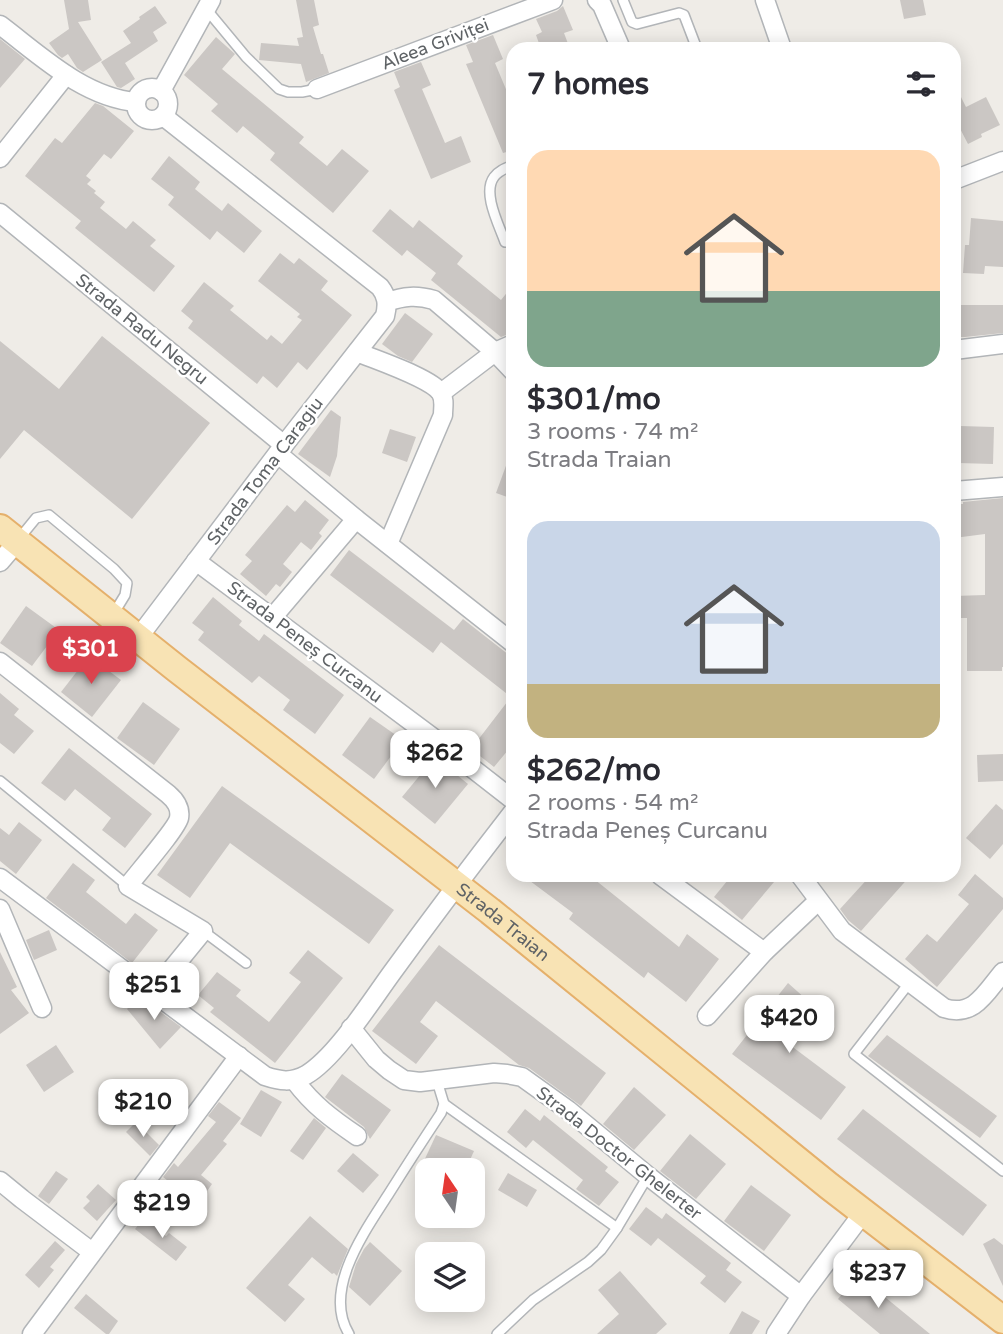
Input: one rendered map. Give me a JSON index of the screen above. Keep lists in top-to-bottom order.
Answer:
{
  "streets": {
    "main road": ["Strada Traian"],
    "street": [
      "Aleea Griviței",
      "Strada Radu Negru",
      "Strada Toma Caragiu",
      "Strada Peneș Curcanu",
      "Strada Doctor Ghelerter"
    ]
  },
  "crossings": [
    ["Strada Radu Negru", "Strada Toma Caragiu"],
    ["Strada Toma Caragiu", "Strada Peneș Curcanu"],
    ["Strada Toma Caragiu", "Strada Traian"]
  ],
  "north": "top",
  "page": {
    "heading": "7 homes",
    "list": [
      {
        "name": "$301/mo",
        "note": "3 rooms · 74 m² · Strada Traian"
      },
      {
        "name": "$262/mo",
        "note": "2 rooms · 54 m² · Strada Peneș Curcanu"
      }
    ],
    "price": [
      "$301",
      "$262",
      "$251",
      "$420",
      "$210",
      "$219",
      "$237"
    ]
  }
}
